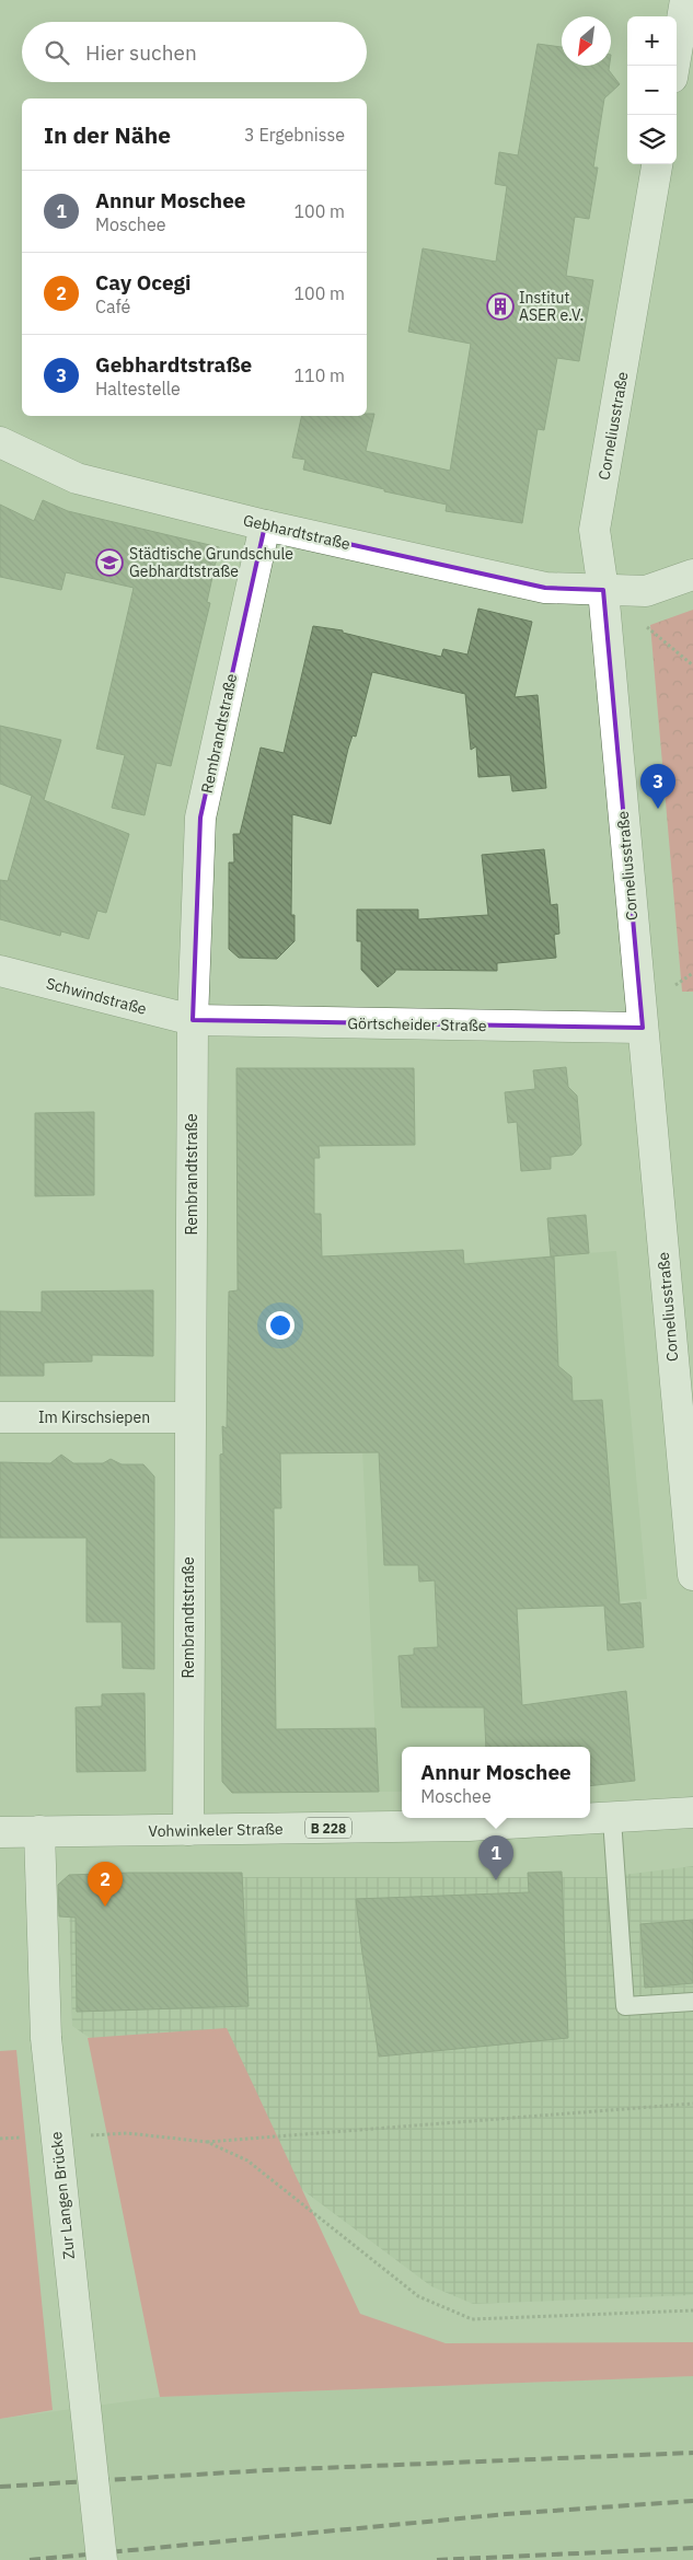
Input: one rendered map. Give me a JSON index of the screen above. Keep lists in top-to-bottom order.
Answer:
{
  "streets": {
    "street": [
      "Corneliusstraße",
      "Gebhardtstraße",
      "Rembrandtstraße",
      "Schwindstraße",
      "Görtscheider Straße",
      "Im Kirschsiepen",
      "B 228",
      "Vohwinkeler Straße",
      "Zur Langen Brücke"
    ]
  },
  "crossings": [
    ["Corneliusstraße", "Gebhardtstraße"],
    ["Corneliusstraße", "Görtscheider Straße"],
    ["Gebhardtstraße", "Rembrandtstraße"],
    ["Rembrandtstraße", "Schwindstraße"],
    ["Rembrandtstraße", "Görtscheider Straße"],
    ["Rembrandtstraße", "Im Kirschsiepen"],
    ["Rembrandtstraße", "Vohwinkeler Straße"],
    ["Schwindstraße", "Görtscheider Straße"],
    ["Vohwinkeler Straße", "Zur Langen Brücke"]
  ],
  "places": {
    "building": ["Institut ASER e.V."],
    "school or university": ["Städtische Grundschule Gebhardtstraße"]
  },
  "north": "bottom left",
  "page": {
    "map_buttons": ["+", "−"],
    "search": "Hier suchen",
    "heading": ["In der Nähe", "3 Ergebnisse"],
    "list": [
      {
        "mark": "1",
        "name": "Annur Moschee",
        "note": "Moschee",
        "value": "100 m"
      },
      {
        "mark": "2",
        "name": "Cay Ocegi",
        "note": "Café",
        "value": "100 m"
      },
      {
        "mark": "3",
        "name": "Gebhardtstraße",
        "note": "Haltestelle",
        "value": "110 m"
      }
    ],
    "pins": ["3", "1", "2"],
    "popup": ["Annur Moschee", "Moschee"]
  }
}
